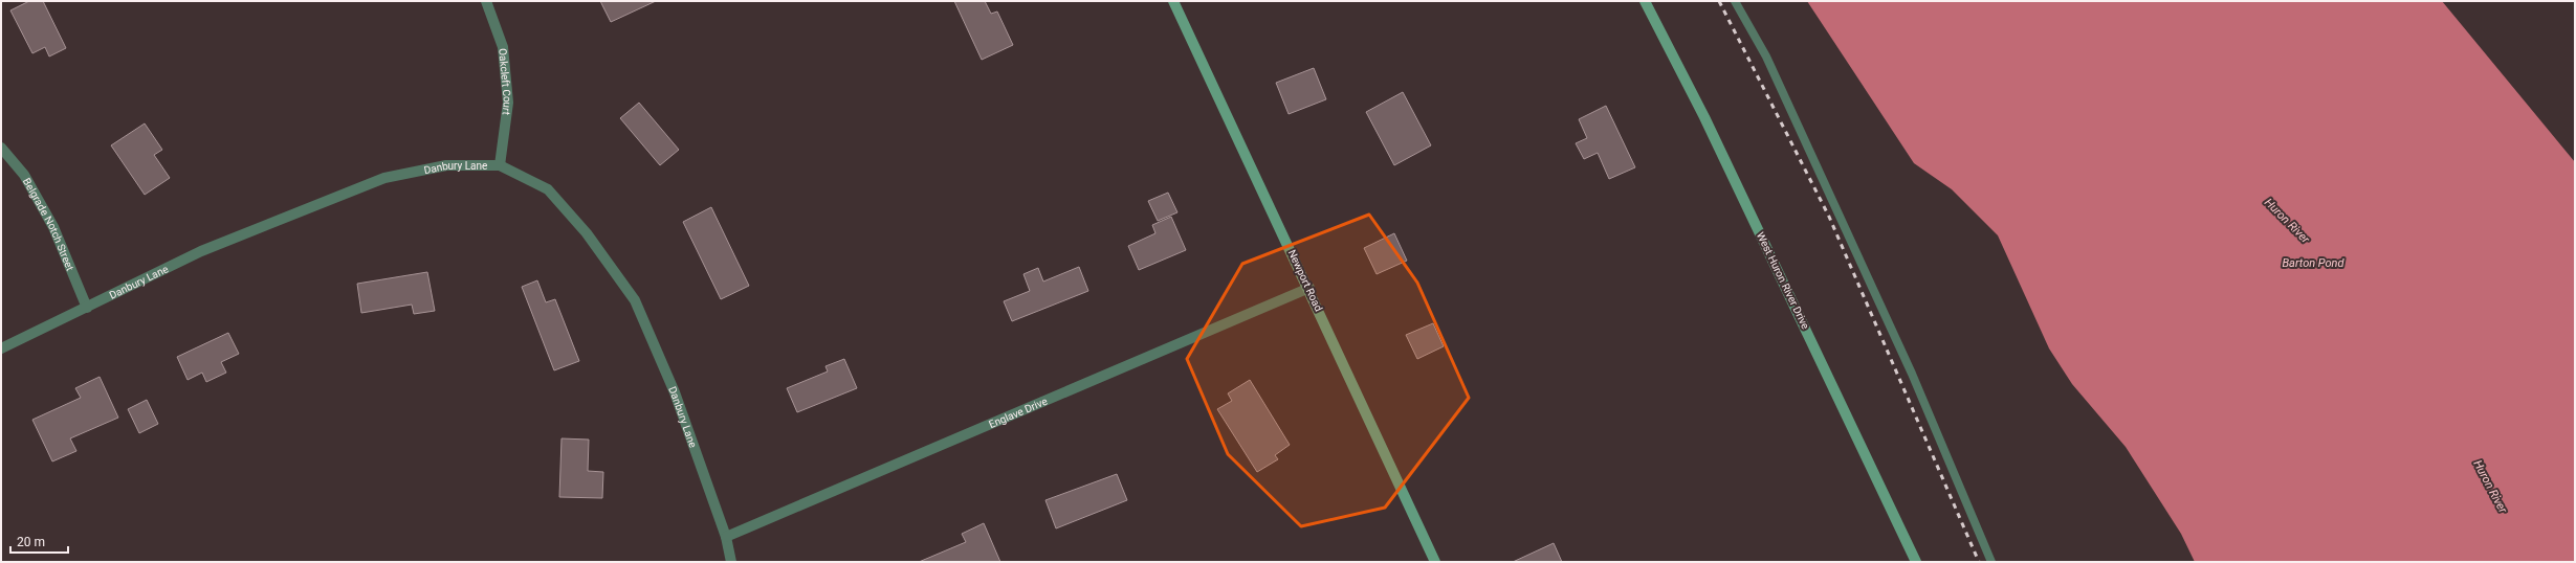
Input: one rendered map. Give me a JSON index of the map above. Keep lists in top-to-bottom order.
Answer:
{
  "streets": {
    "street": [
      "Oakcleft Court",
      "Danbury Lane",
      "Belgrade Notch Street",
      "Newport Road",
      "West Huron River Drive",
      "Englave Drive"
    ]
  },
  "crossings": [
    ["Oakcleft Court", "Danbury Lane"],
    ["Danbury Lane", "Belgrade Notch Street"],
    ["Danbury Lane", "Englave Drive"],
    ["Newport Road", "Englave Drive"]
  ],
  "water": ["Huron River", "Barton Pond"],
  "scale_bar": "20 m"
}
